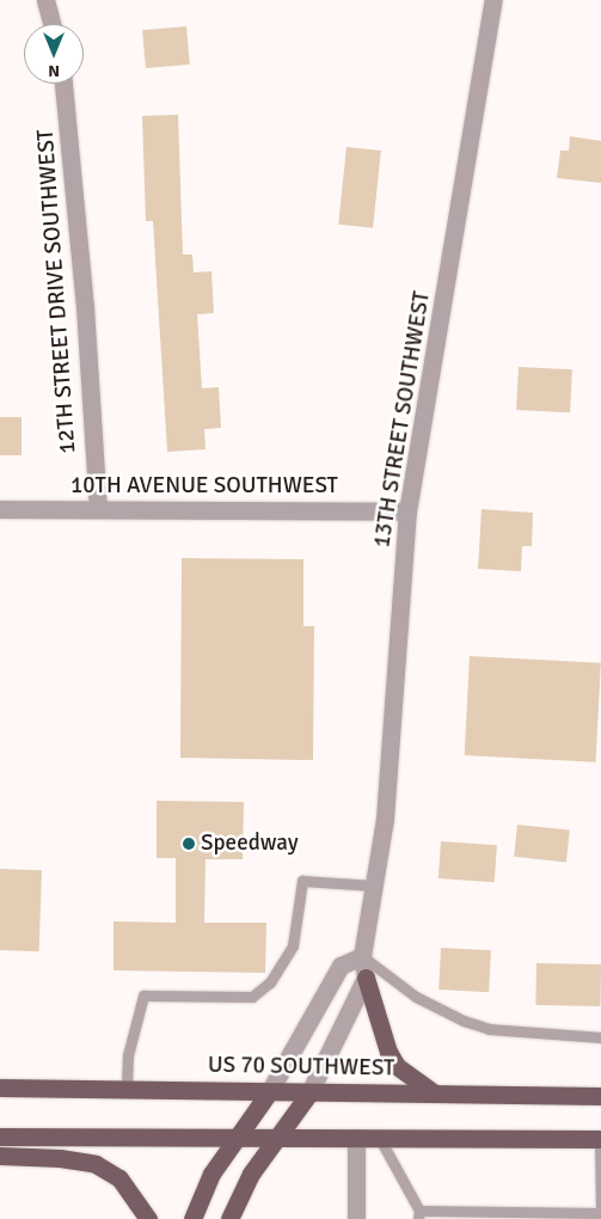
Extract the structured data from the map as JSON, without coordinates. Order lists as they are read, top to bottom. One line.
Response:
{"streets":{"main road":["US 70 SOUTHWEST"],"street":["12TH STREET DRIVE SOUTHWEST","13TH STREET SOUTHWEST","10TH AVENUE SOUTHWEST"]},"crossings":[["12TH STREET DRIVE SOUTHWEST","10TH AVENUE SOUTHWEST"],["13TH STREET SOUTHWEST","10TH AVENUE SOUTHWEST"]],"places":["Speedway"],"north":"bottom"}
